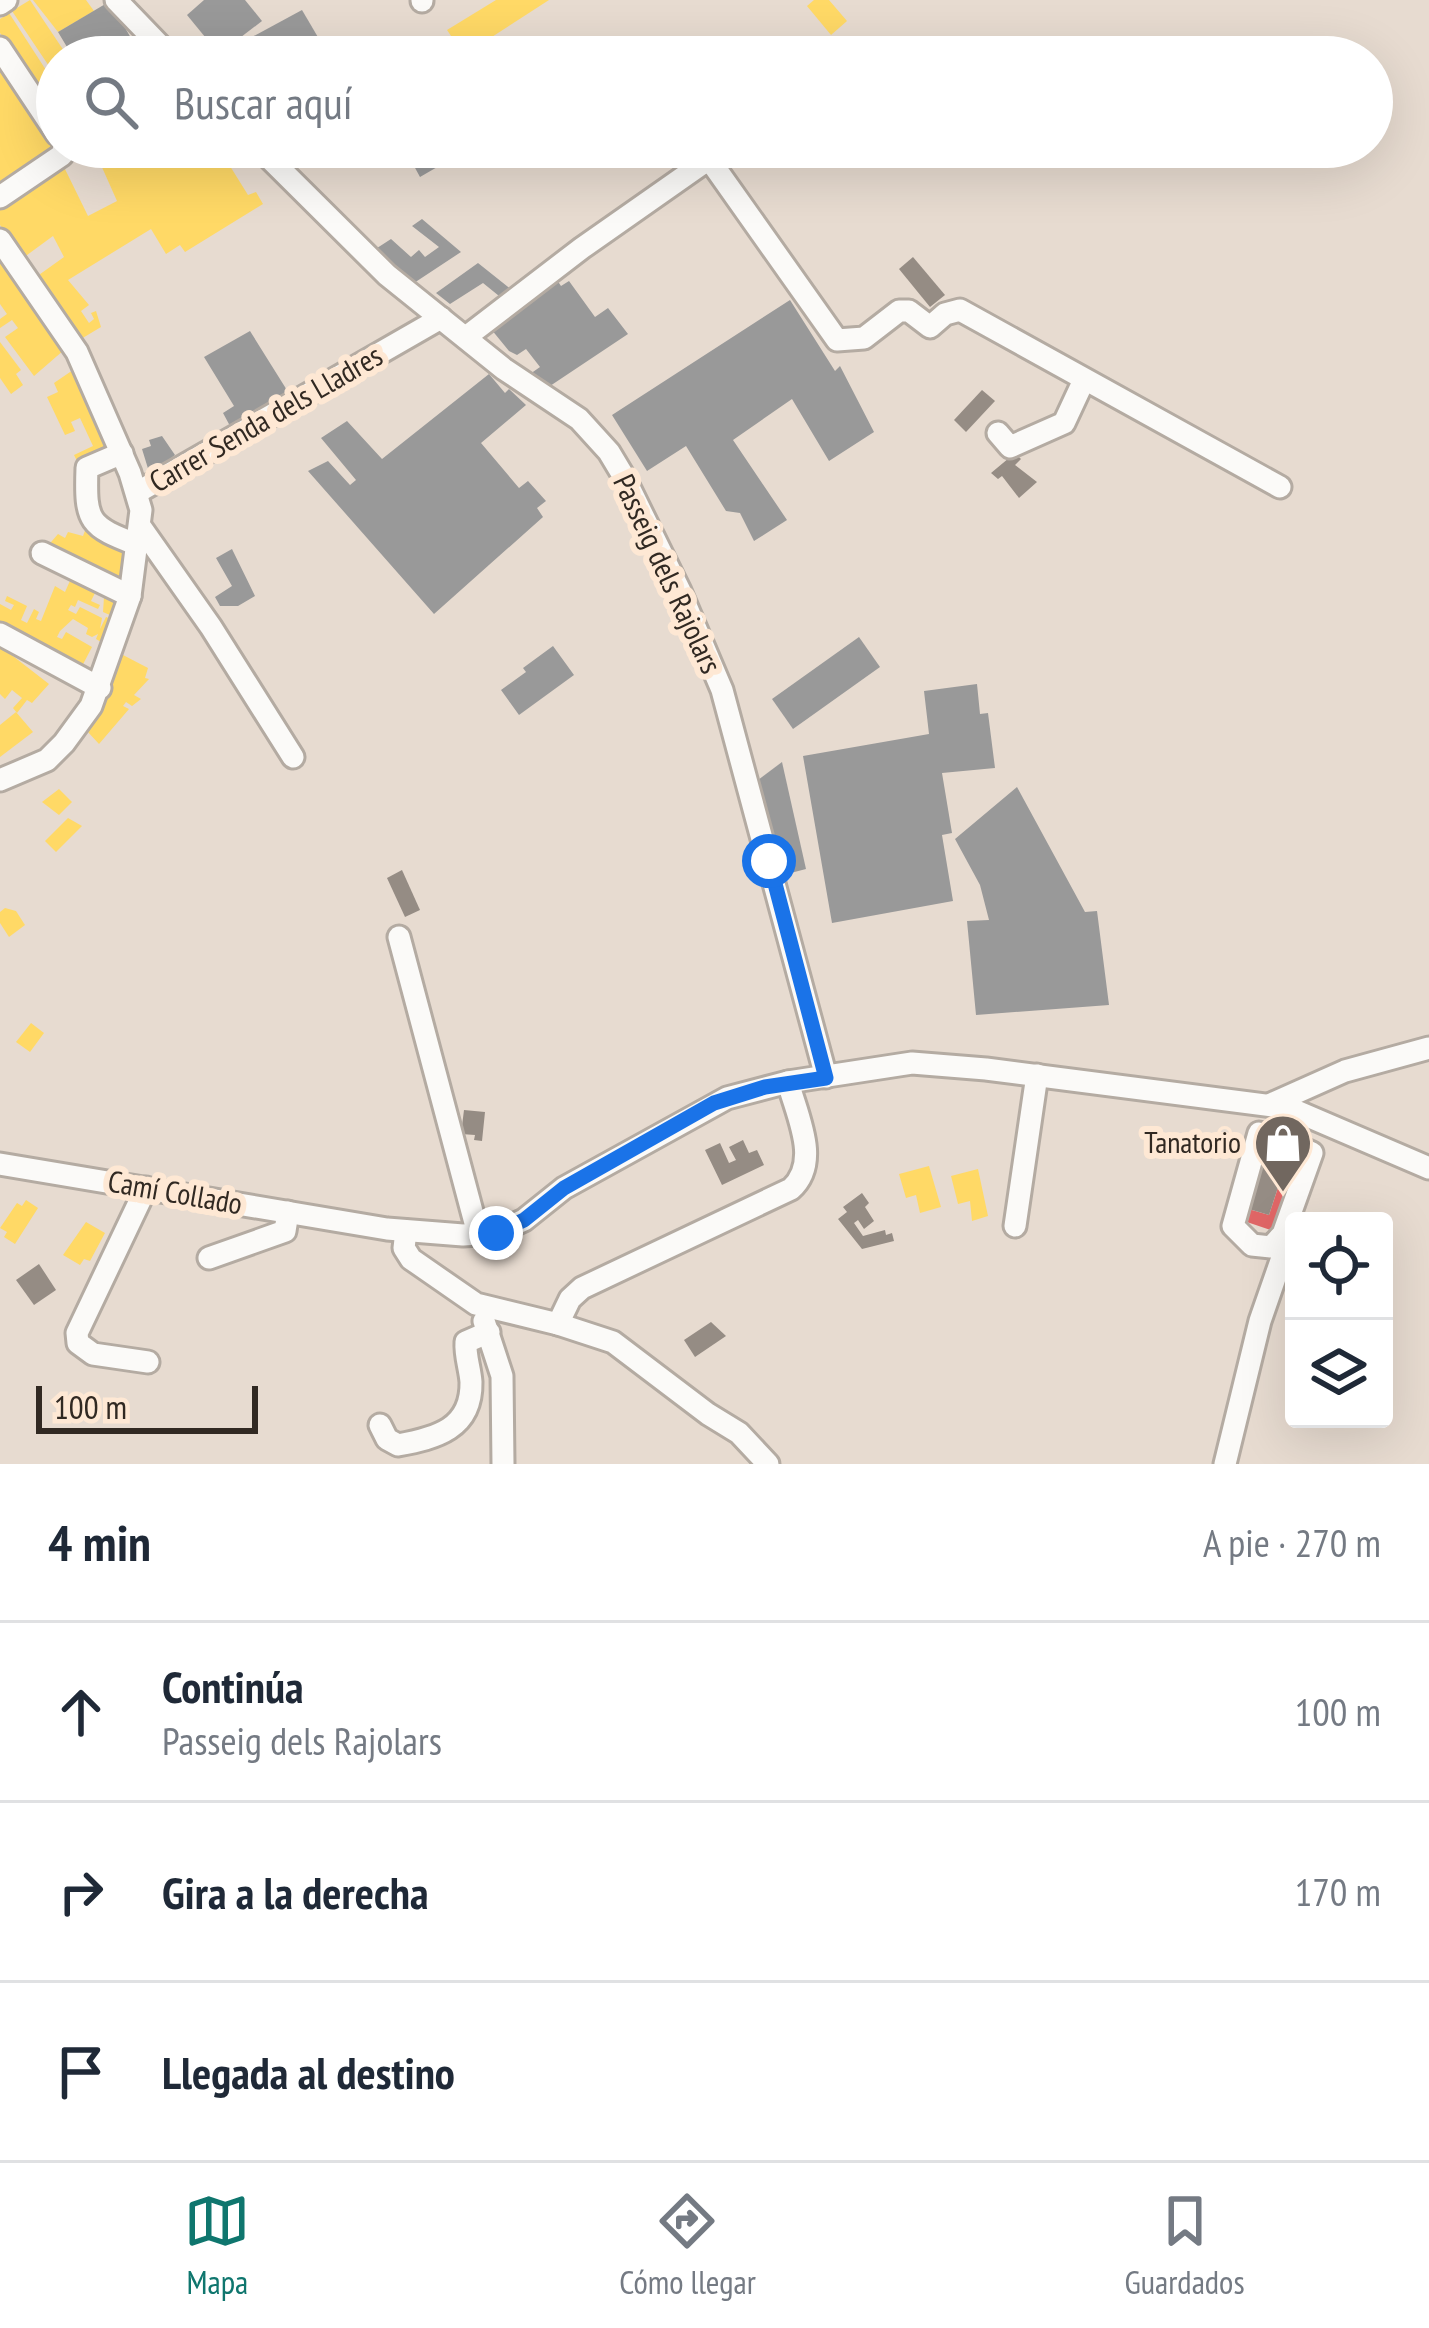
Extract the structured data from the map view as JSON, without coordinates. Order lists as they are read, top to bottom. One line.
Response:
{"streets":{"street":["Carrer Senda dels Lladres","Passeig dels Rajolars","Camí Collado"]},"crossings":[["Carrer Senda dels Lladres","Passeig dels Rajolars"]],"places":{"shop":["Tanatorio"]},"scale_bar":"100 m","page":{"search":"Buscar aquí","scale":"100 m","heading":["4 min","A pie · 270 m"],"list":[["Continúa","Passeig dels Rajolars","100 m"],["Gira a la derecha","170 m"],"Llegada al destino"],"nav":["Mapa","Cómo llegar","Guardados"]}}
